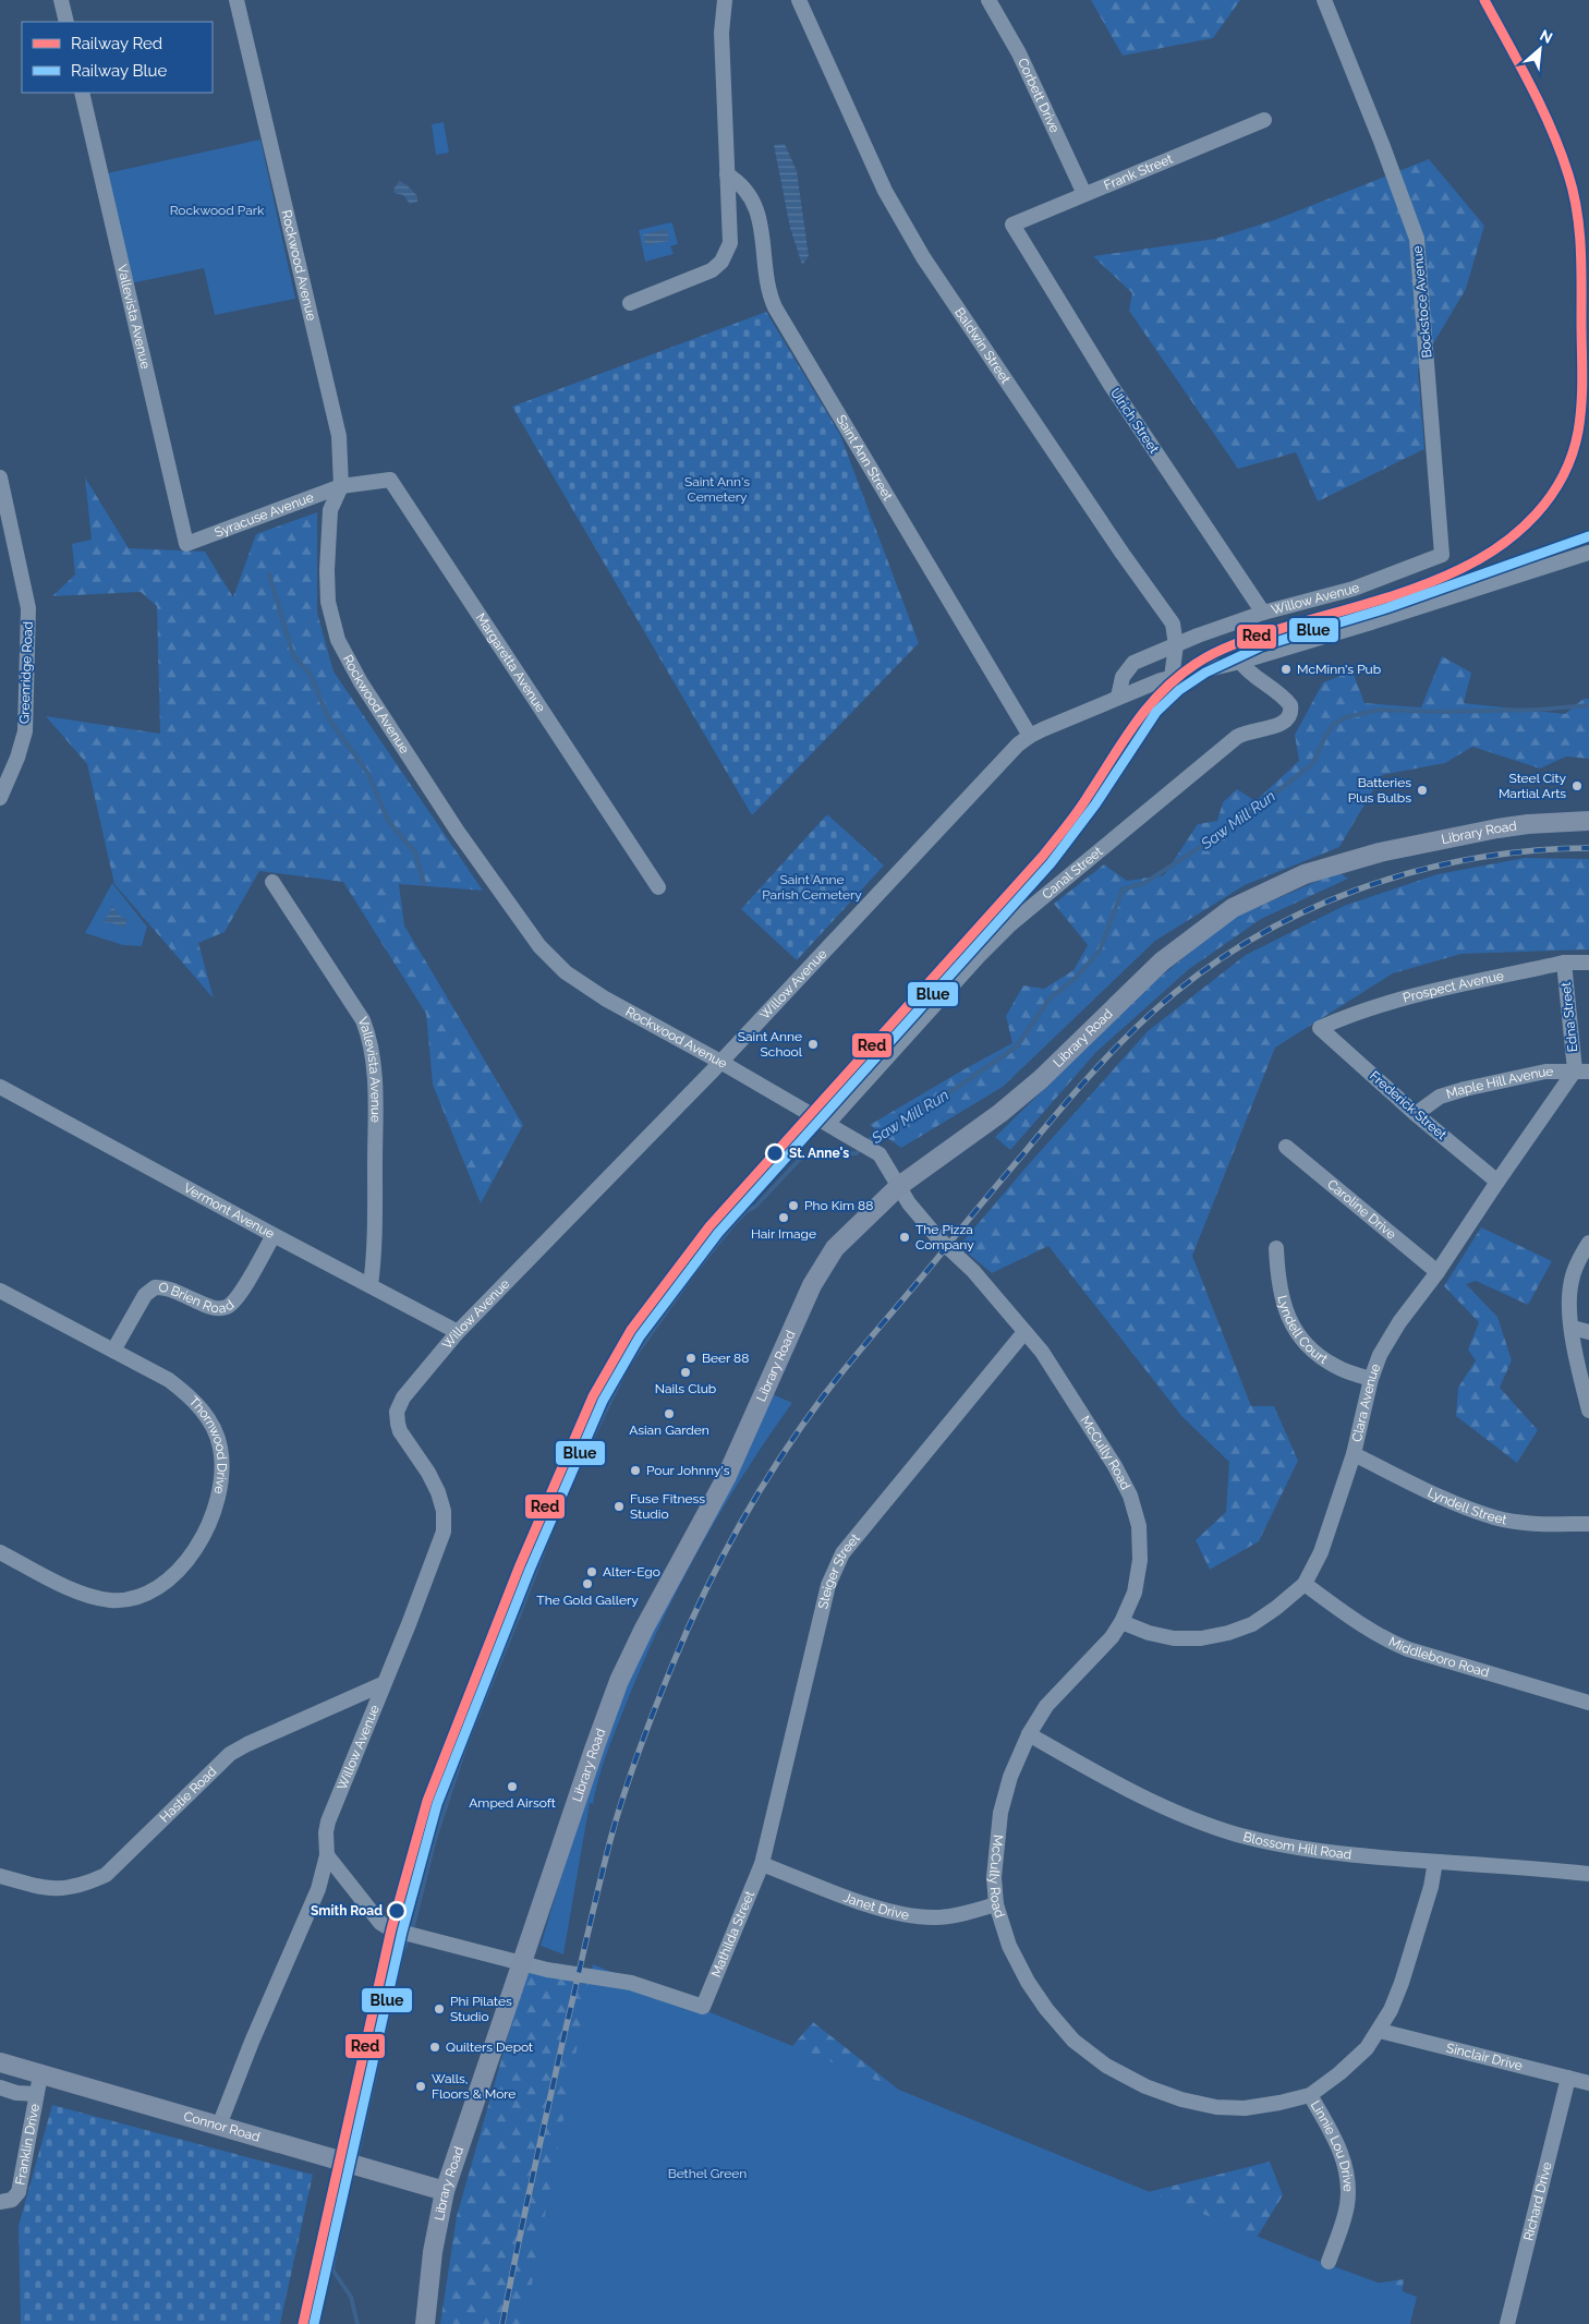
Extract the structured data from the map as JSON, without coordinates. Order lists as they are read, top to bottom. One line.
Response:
{"streets":{"main road":["Library Road","Connor Road"],"street":["Corbett Drive","Frank Street","Rockwood Avenue","Bockstoce Avenue","Vallevista Avenue","Baldwin Street","Ulrich Street","Saint Ann Street","Syracuse Avenue","Willow Avenue","Margaretta Avenue","Greenridge Road","Canal Street","Prospect Avenue","Edna Street","Maple Hill Avenue","Frederick Street","Caroline Drive","Vermont Avenue","O Brien Road","Lyndell Court","Clara Avenue","Thornwood Drive","McCully Road","Lyndell Street","Steiger Street","Middleboro Road","Hastie Road","Blossom Hill Road","Janet Drive","Mathilda Street","Sinclair Drive","Franklin Drive","Linnie Lou Drive","Richard Drive"]},"crossings":[["Corbett Drive","Frank Street"],["Frank Street","Ulrich Street"],["Rockwood Avenue","Syracuse Avenue"],["Rockwood Avenue","Willow Avenue"],["Rockwood Avenue","Margaretta Avenue"],["Rockwood Avenue","Library Road"],["Rockwood Avenue","Canal Street"],["Rockwood Avenue","McCully Road"],["Bockstoce Avenue","Willow Avenue"],["Vallevista Avenue","Syracuse Avenue"],["Vallevista Avenue","Vermont Avenue"],["Baldwin Street","Willow Avenue"],["Ulrich Street","Willow Avenue"],["Saint Ann Street","Willow Avenue"],["Syracuse Avenue","Margaretta Avenue"],["Willow Avenue","Canal Street"],["Willow Avenue","Vermont Avenue"],["Willow Avenue","Hastie Road"],["Willow Avenue","Connor Road"],["Library Road","McCully Road"],["Library Road","Mathilda Street"],["Library Road","Connor Road"],["Prospect Avenue","Edna Street"],["Prospect Avenue","Frederick Street"],["Edna Street","Maple Hill Avenue"],["Edna Street","Clara Avenue"],["Maple Hill Avenue","Frederick Street"],["Maple Hill Avenue","Clara Avenue"],["Frederick Street","Clara Avenue"],["Caroline Drive","Clara Avenue"],["Vermont Avenue","O Brien Road"],["O Brien Road","Thornwood Drive"],["Lyndell Court","Clara Avenue"],["Clara Avenue","McCully Road"],["Clara Avenue","Lyndell Street"],["Clara Avenue","Middleboro Road"],["McCully Road","Steiger Street"],["McCully Road","Blossom Hill Road"],["McCully Road","Janet Drive"],["McCully Road","Sinclair Drive"],["McCully Road","Linnie Lou Drive"],["Steiger Street","Janet Drive"],["Steiger Street","Mathilda Street"],["Janet Drive","Mathilda Street"],["Sinclair Drive","Richard Drive"],["Connor Road","Franklin Drive"]],"water":["Saw Mill Run"],"parks":["Rockwood Park","Saint Ann's Cemetery","Saint Anne Parish Cemetery","Bethel Green"],"places":["McMinn's Pub","Steel City Martial Arts","Batteries Plus Bulbs","Saint Anne School","St. Anne's","Pho Kim 88","Hair Image","The Pizza Company","Beer 88","Nails Club","Asian Garden","Pour Johnny's","Fuse Fitness Studio","Alter-Ego","The Gold Gallery","Amped Airsoft","Smith Road","Phi Pilates Studio","Quilters Depot","Walls, Floors & More"],"lines":["rail line Red","rail line Blue"],"legend":["Railway Red","Railway Blue"],"north":"top right"}
